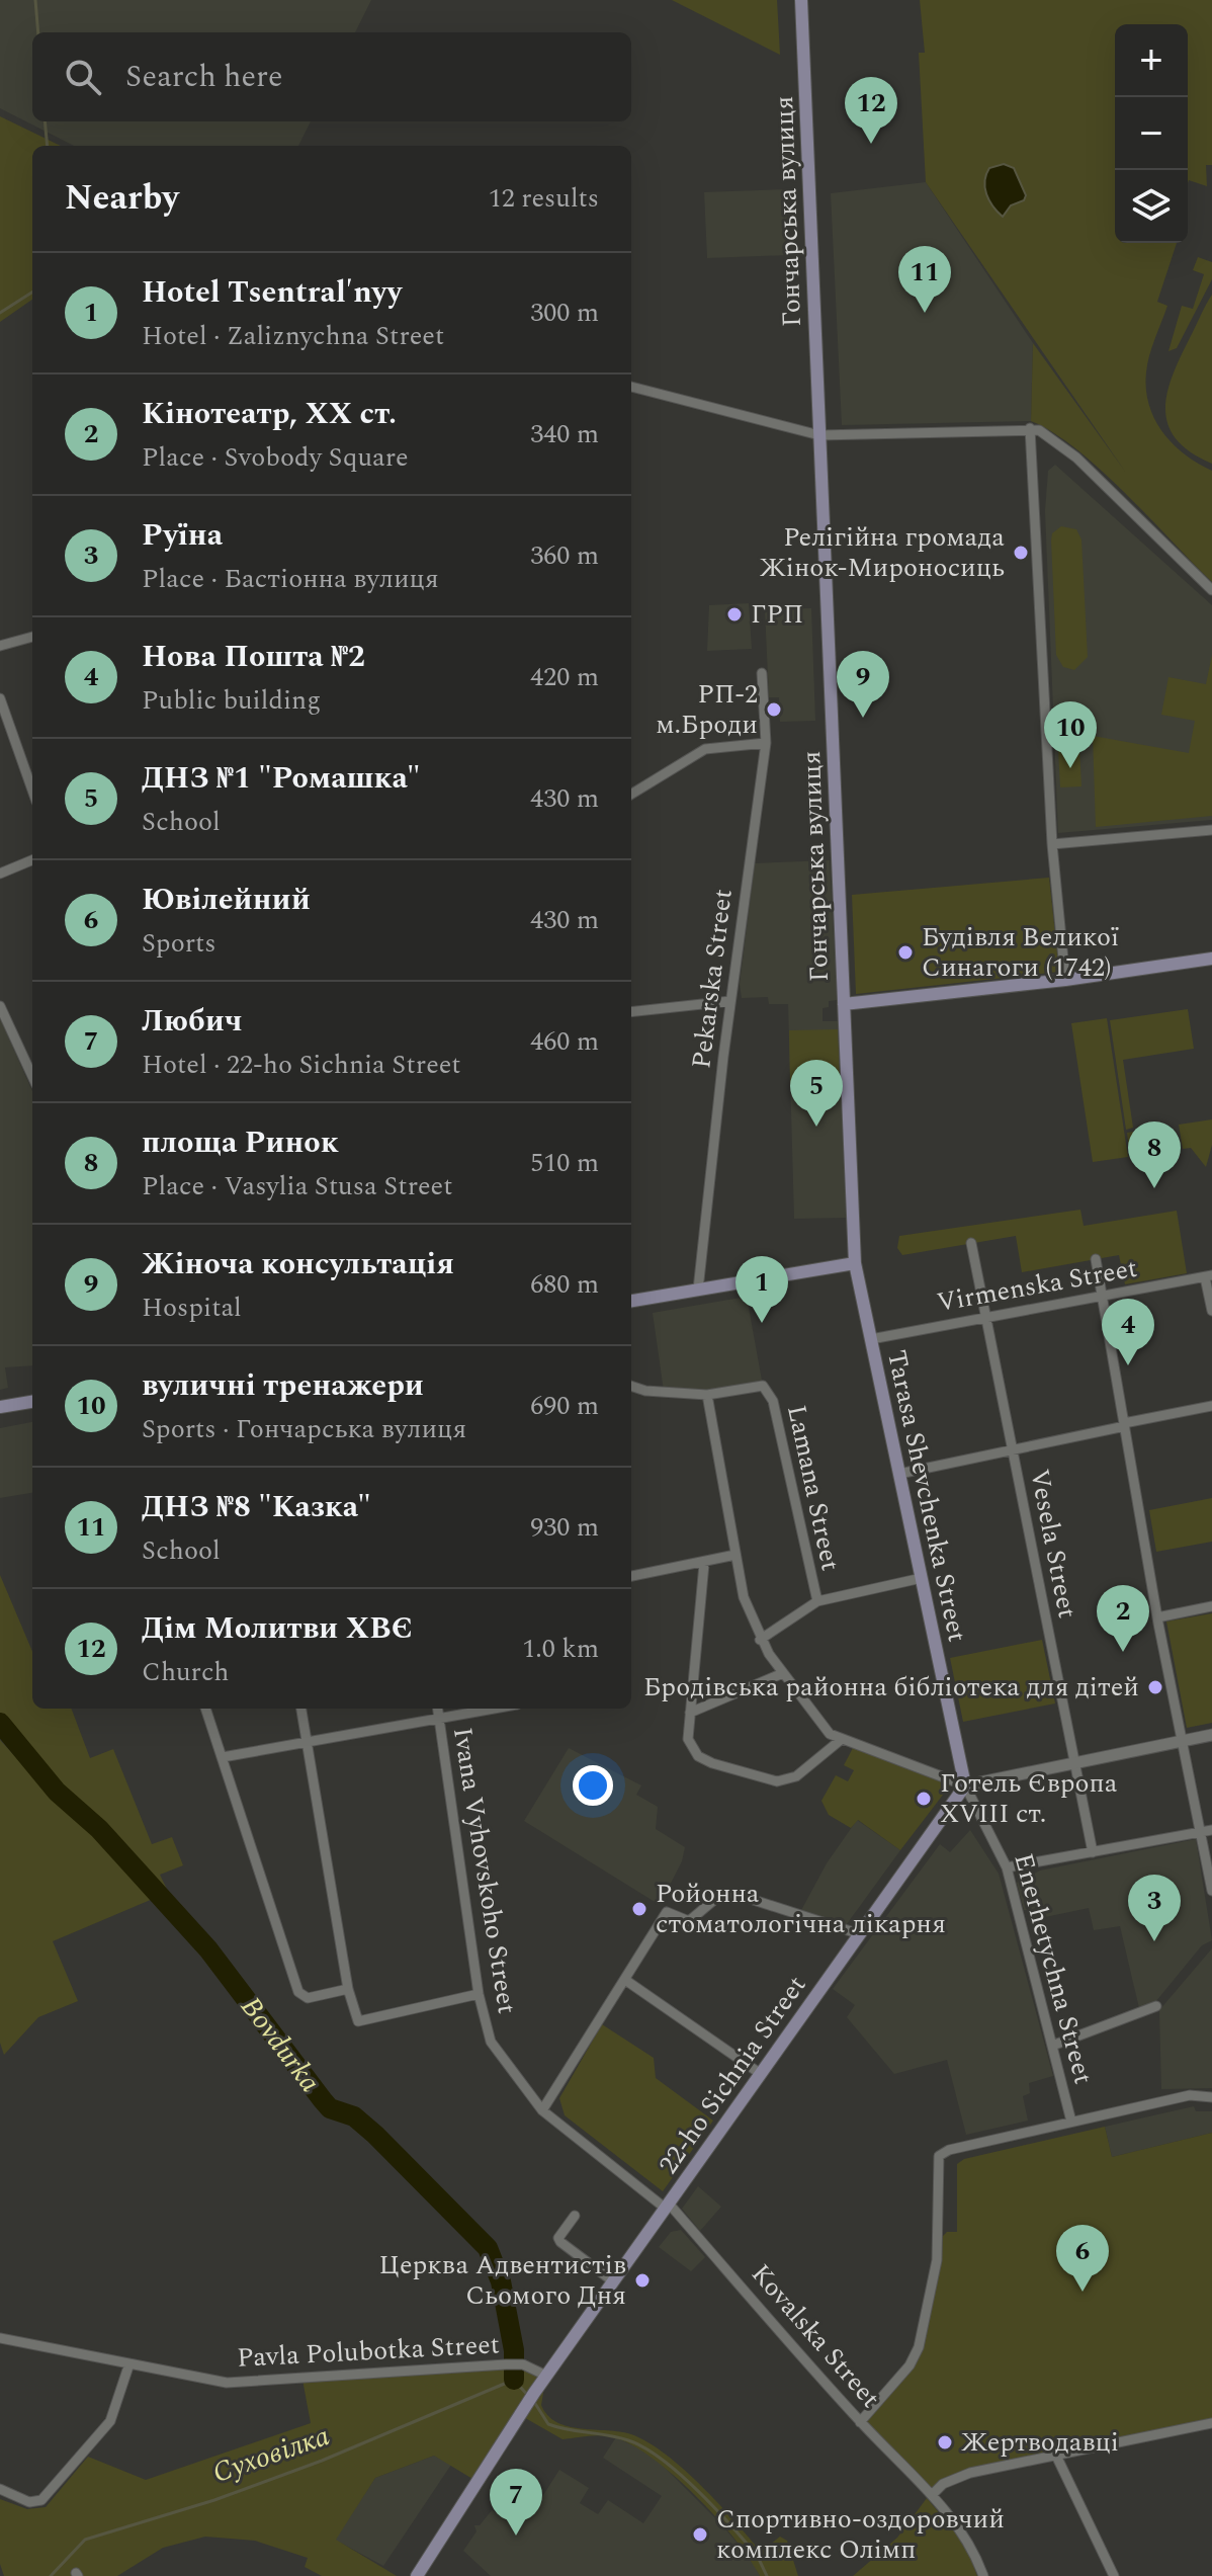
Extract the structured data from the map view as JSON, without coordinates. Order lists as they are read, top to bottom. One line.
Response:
{"streets":{"main road":["Гончарська вулиця","Tarasa Shevchenka Street","22-ho Sichnia Street"],"street":["Pekarska Street","Virmenska Street","Lamana Street","Vesela Street","Ivana Vyhovskoho Street","Enerhetychna Street","Kovalska Street","Pavla Polubotka Street"]},"crossings":[["Гончарська вулиця","Tarasa Shevchenka Street"],["Virmenska Street","Tarasa Shevchenka Street"],["Virmenska Street","Vesela Street"],["Lamana Street","Tarasa Shevchenka Street"],["Tarasa Shevchenka Street","Enerhetychna Street"],["Tarasa Shevchenka Street","22-ho Sichnia Street"],["Ivana Vyhovskoho Street","22-ho Sichnia Street"],["Ivana Vyhovskoho Street","Kovalska Street"],["Enerhetychna Street","22-ho Sichnia Street"],["22-ho Sichnia Street","Kovalska Street"],["22-ho Sichnia Street","Pavla Polubotka Street"]],"water":["Bovdurka","Суховілка"],"places":["Релігійна громада Жінок-Мироносиць","ГРП","РП-2 м.Броди","Будівля Великої Синагоги (1742)","Бродівська районна бібліотека для дітей","Готель Європа XVIII ст.","Ройонна стоматологічна лікарня","Церква Адвентистів Сьомого Дня","Жертводавці","Спортивно-оздоровчий комплекс Олімп"],"page":{"map_buttons":["+","−"],"search":"Search here","pins":["12","11","9","10","5","8","1","4","2","3","6","7"],"heading":["Nearby","12 results"],"list":[{"mark":"1","name":"Hotel Tsentralʹnyy","note":"Hotel · Zaliznychna Street","value":"300 m"},{"mark":"2","name":"Кінотеатр, XX ст.","note":"Place · Svobody Square","value":"340 m"},{"mark":"3","name":"Руїна","note":"Place · Бастіонна вулиця","value":"360 m"},{"mark":"4","name":"Нова Пошта №2","note":"Public building","value":"420 m"},{"mark":"5","name":"ДНЗ №1 \"Ромашка\"","note":"School","value":"430 m"},{"mark":"6","name":"Ювілейний","note":"Sports","value":"430 m"},{"mark":"7","name":"Любич","note":"Hotel · 22-ho Sichnia Street","value":"460 m"},{"mark":"8","name":"площа Ринок","note":"Place · Vasylia Stusa Street","value":"510 m"},{"mark":"9","name":"Жіноча консультація","note":"Hospital","value":"680 m"},{"mark":"10","name":"вуличні тренажери","note":"Sports · Гончарська вулиця","value":"690 m"},{"mark":"11","name":"ДНЗ №8 \"Казка\"","note":"School","value":"930 m"},{"mark":"12","name":"Дім Молитви ХВЄ","note":"Church","value":"1.0 km"}]}}
